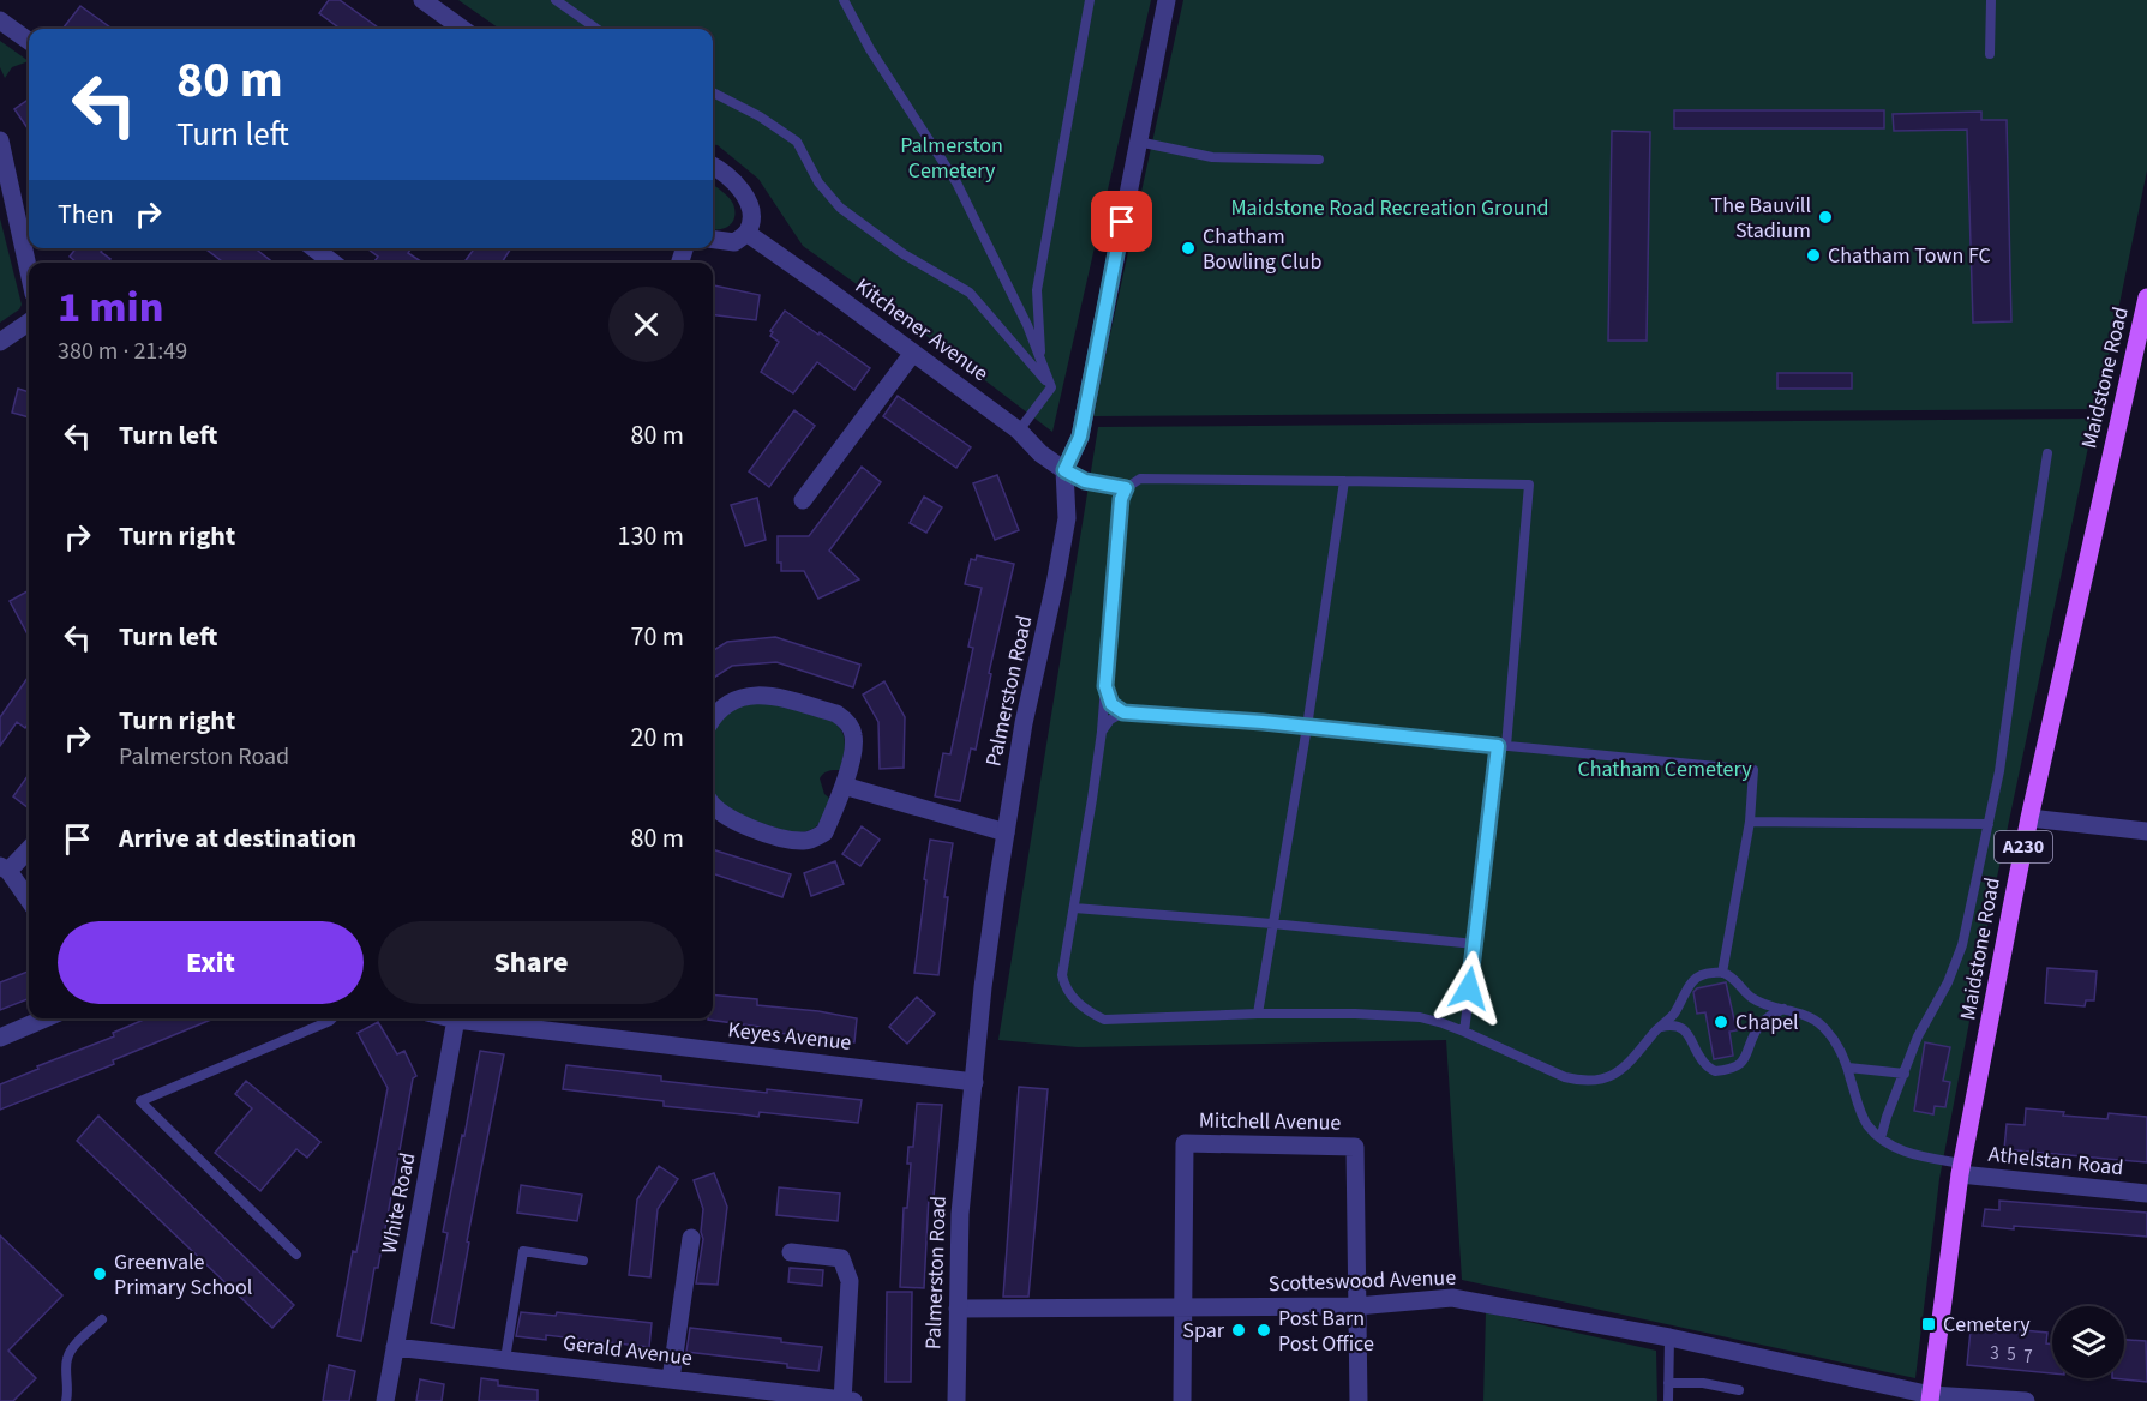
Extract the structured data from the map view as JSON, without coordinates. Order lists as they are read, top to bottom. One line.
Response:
{"streets":{"main road":["Maidstone Road","A230"],"street":["Kitchener Avenue","Palmerston Road","Keyes Avenue","Mitchell Avenue","Athelstan Road","White Road","Scotteswood Avenue","Gerald Avenue"]},"crossings":[["Kitchener Avenue","Palmerston Road"],["Maidstone Road","Athelstan Road"],["Maidstone Road","Scotteswood Avenue"],["Palmerston Road","Keyes Avenue"],["Palmerston Road","Scotteswood Avenue"],["Mitchell Avenue","Scotteswood Avenue"],["White Road","Gerald Avenue"]],"parks":["Palmerston Cemetery","Maidstone Road Recreation Ground","Chatham Cemetery"],"places":{"other":["The Bauvill Stadium","Chatham Bowling Club","Chatham Town FC","Chapel","Greenvale Primary School","Spar","Post Barn Post Office"],"transit":["Cemetery"]},"house_numbers":["3","5","7"],"page":{"turn":["80 m","Turn left"],"then":"Then","heading":["1 min","380 m · 21:49"],"list":[{"name":"Turn left","value":"80 m"},{"name":"Turn right","value":"130 m"},{"name":"Turn left","value":"70 m"},{"name":"Turn right","note":"Palmerston Road","value":"20 m"},{"name":"Arrive at destination","value":"80 m"}],"buttons":["Exit","Share"]}}
